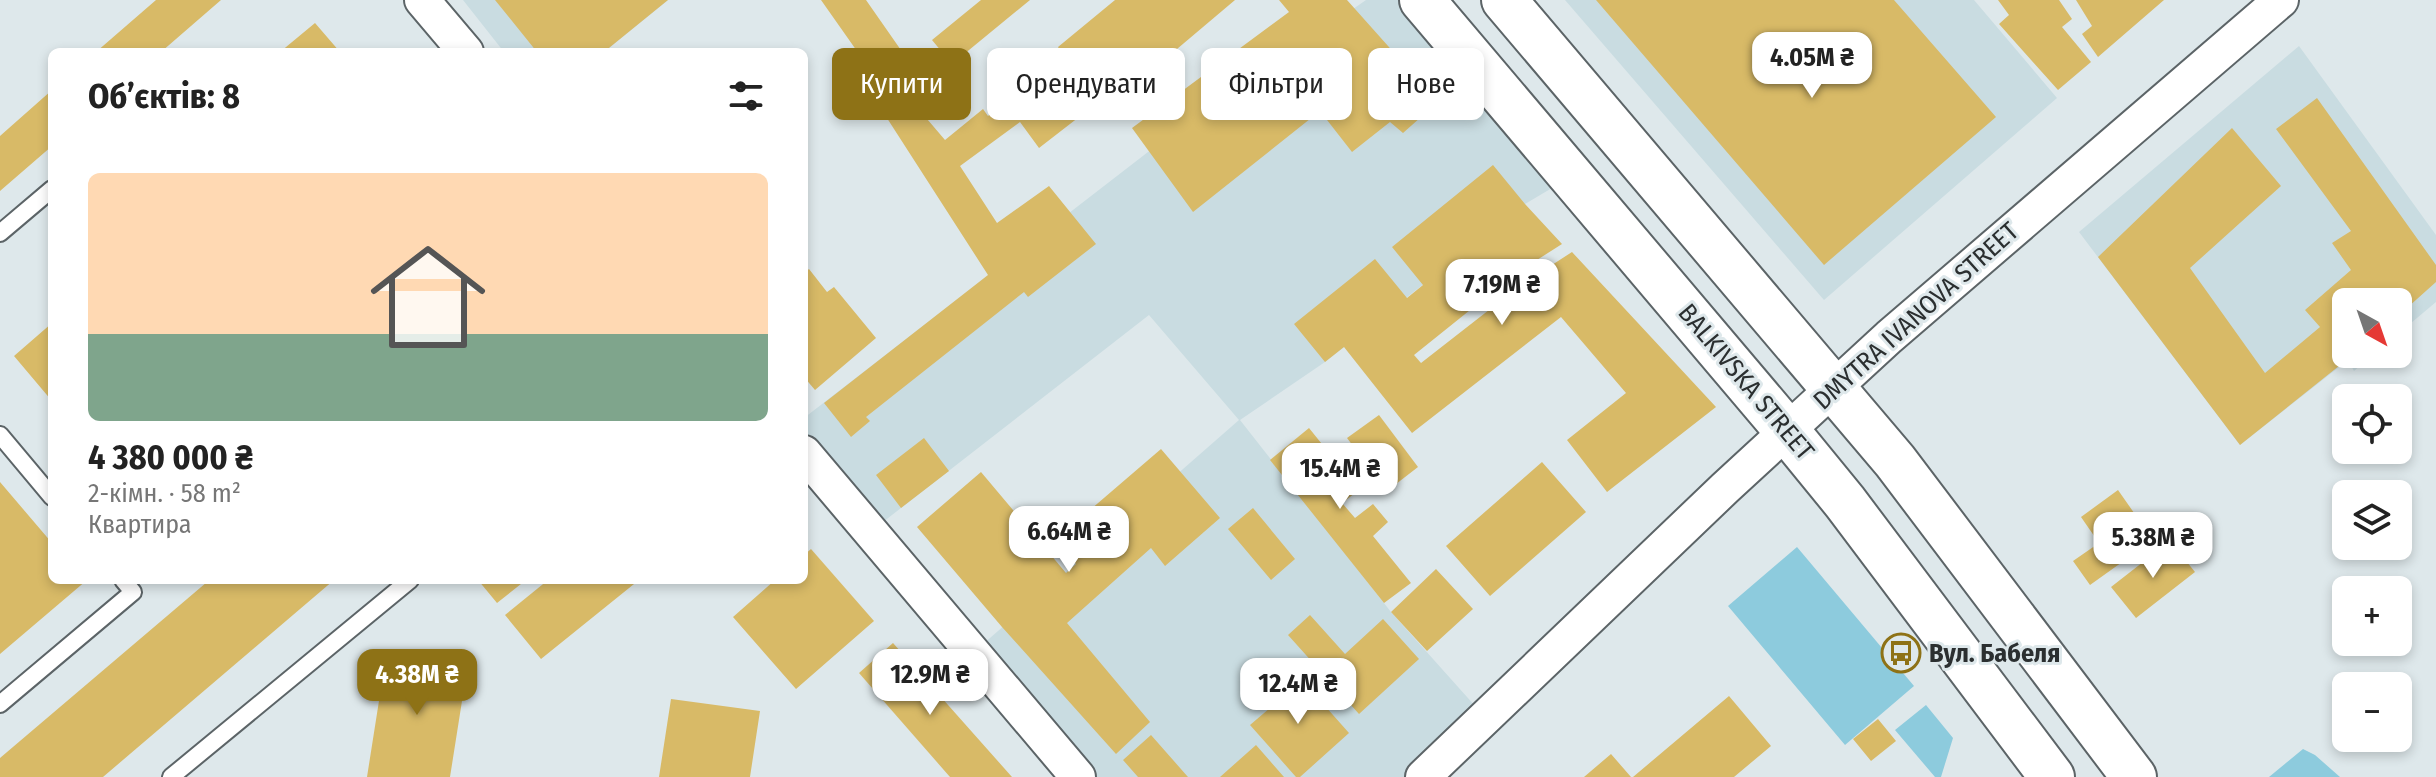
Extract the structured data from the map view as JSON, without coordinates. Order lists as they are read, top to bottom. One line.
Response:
{"streets":{"main road":["BALKIVSKA STREET"],"street":["DMYTRA IVANOVA STREET"]},"crossings":[["DMYTRA IVANOVA STREET","BALKIVSKA STREET"]],"places":{"bus stop":["Вул. Бабеля"]},"north":"bottom right","page":{"price":["4.05M ₴","7.19M ₴","15.4M ₴","6.64M ₴","5.38M ₴","4.38M ₴","12.9M ₴","12.4M ₴"],"chip":["Купити","Орендувати","Фільтри","Нове"],"heading":"Об’єктів: 8","list":[{"name":"4 380 000 ₴","note":"2-кімн. · 58 m² · Квартира"}],"map_buttons":["+","−"]}}
